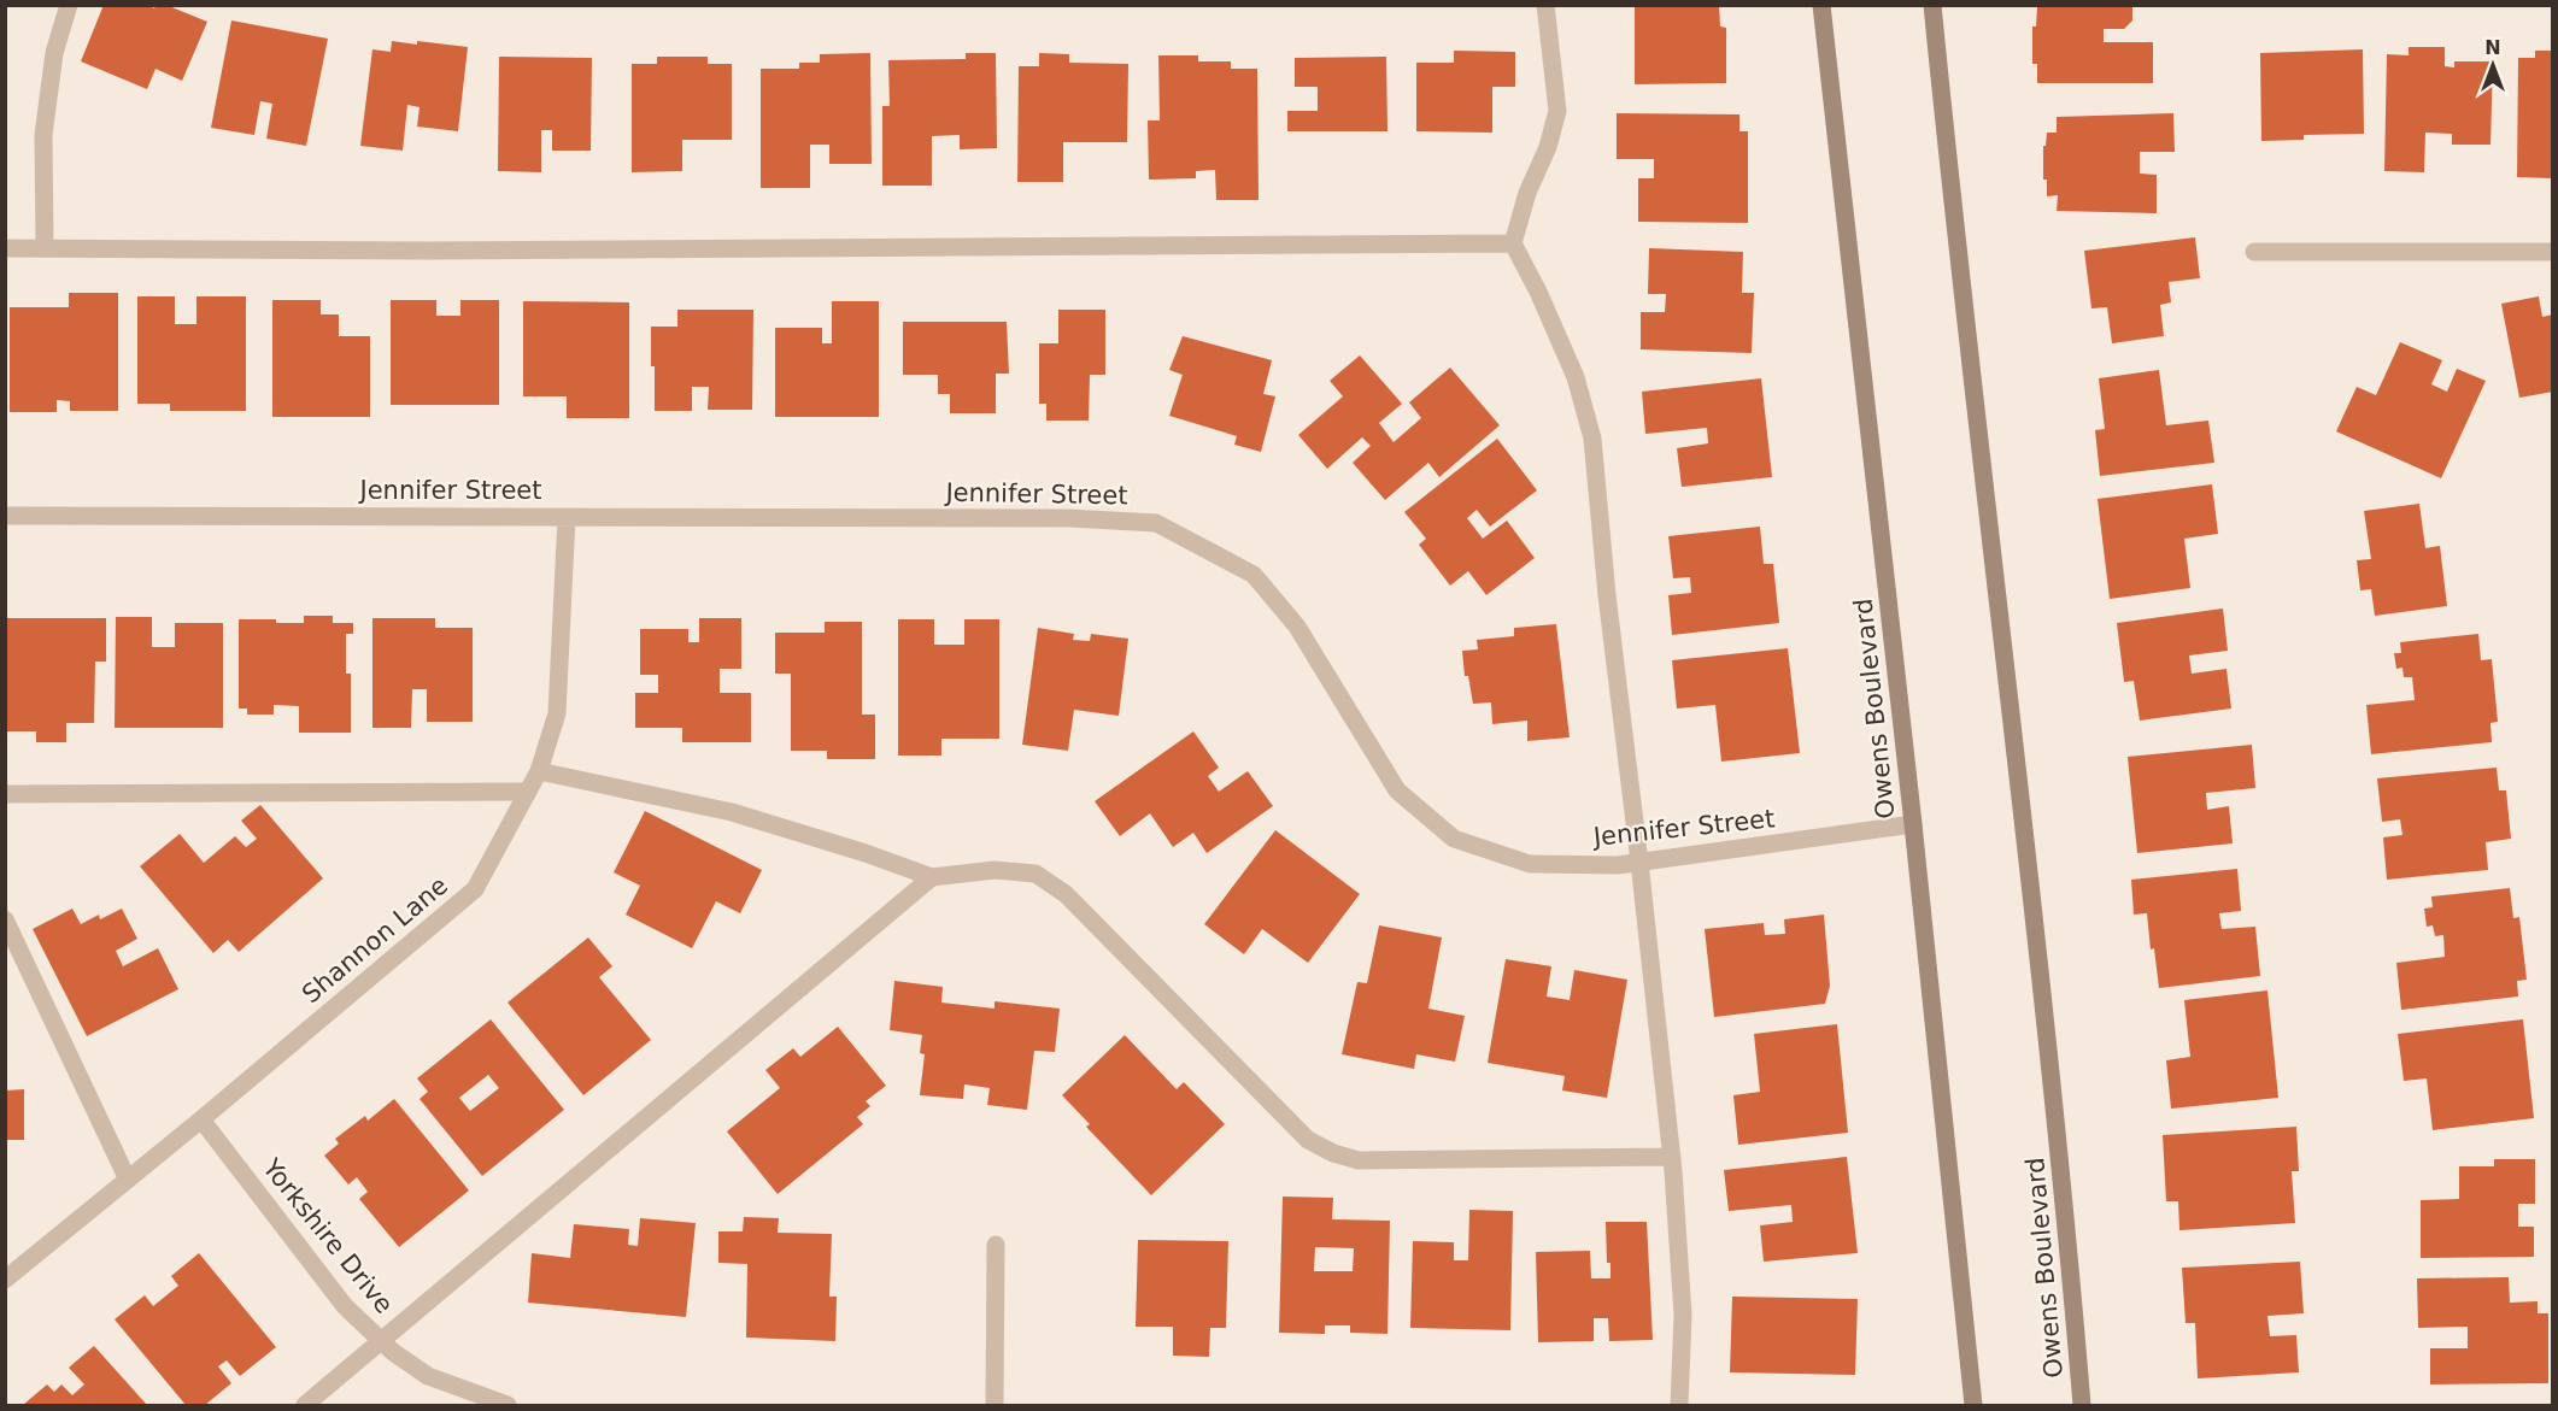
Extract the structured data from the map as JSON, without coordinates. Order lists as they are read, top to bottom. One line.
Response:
{"streets":{"street":["Jennifer Street","Owens Boulevard","Shannon Lane","Yorkshire Drive"]},"crossings":[["Jennifer Street","Owens Boulevard"],["Jennifer Street","Shannon Lane"],["Shannon Lane","Yorkshire Drive"]],"north":"top"}
